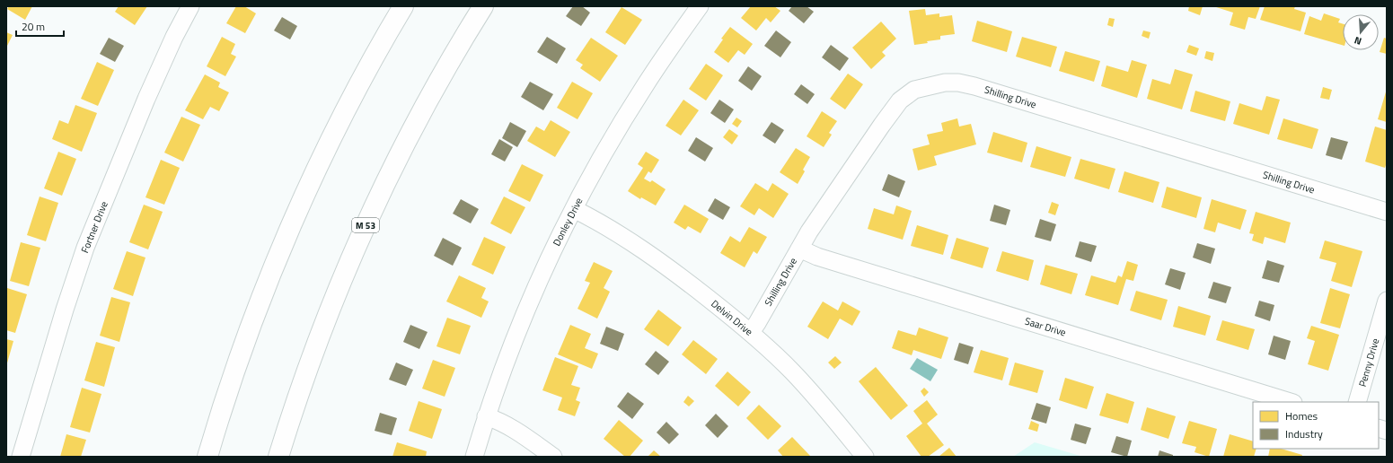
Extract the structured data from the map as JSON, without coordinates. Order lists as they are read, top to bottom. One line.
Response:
{"streets":{"highway":["M 53"],"street":["Shilling Drive","Donley Drive","Fortner Drive","Delvin Drive","Saar Drive","Penny Drive"]},"crossings":[["Shilling Drive","Delvin Drive"],["Shilling Drive","Saar Drive"],["Donley Drive","Delvin Drive"]],"legend":["Homes","Industry"],"scale_bar":"20 m","north":"bottom"}
